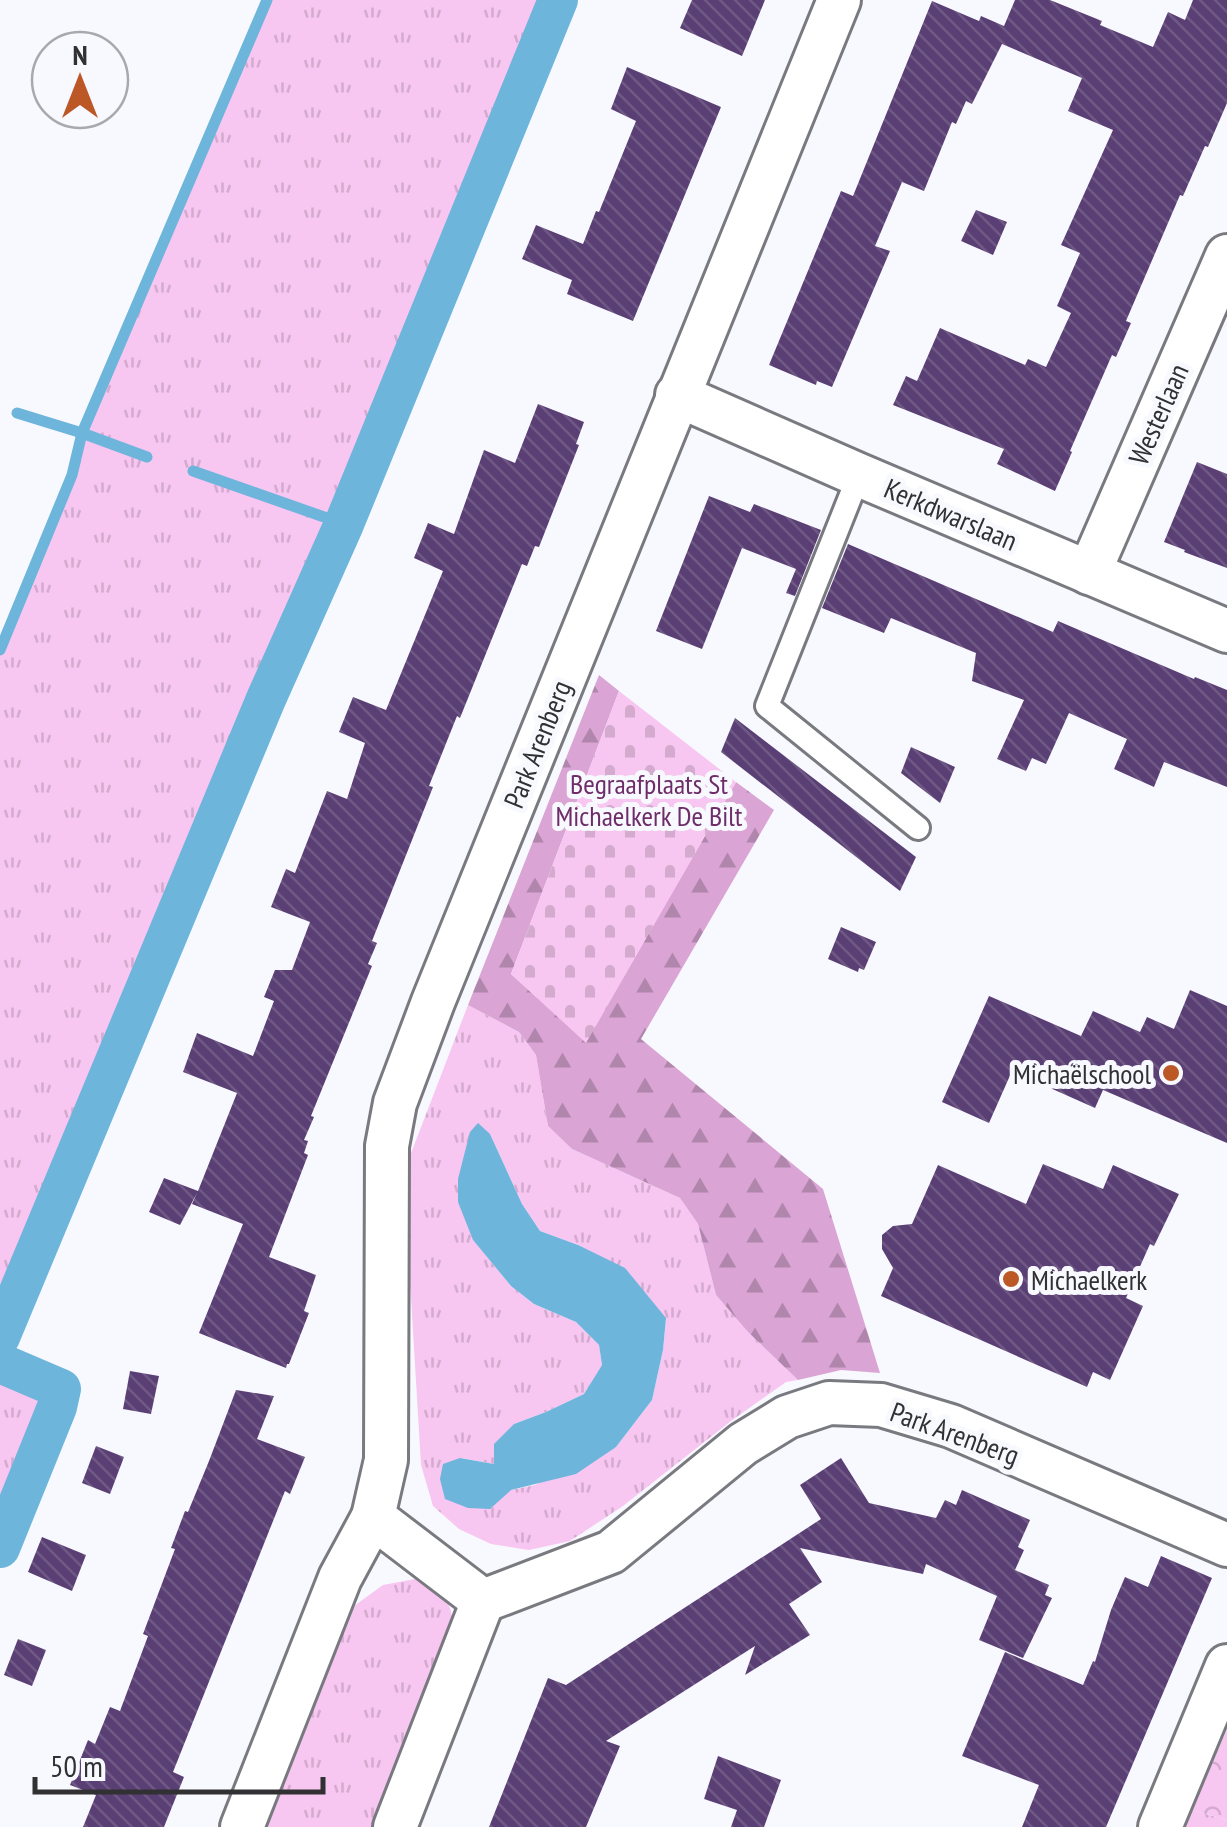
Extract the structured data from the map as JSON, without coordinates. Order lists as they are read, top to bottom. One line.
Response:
{"streets":{"street":["Westerlaan","Kerkdwarslaan","Park Arenberg"]},"crossings":[["Westerlaan","Kerkdwarslaan"],["Kerkdwarslaan","Park Arenberg"]],"parks":["Begraafplaats St Michaelkerk De Bilt"],"places":["Michaëlschool","Michaelkerk"],"scale_bar":"50 m","north":"top"}
